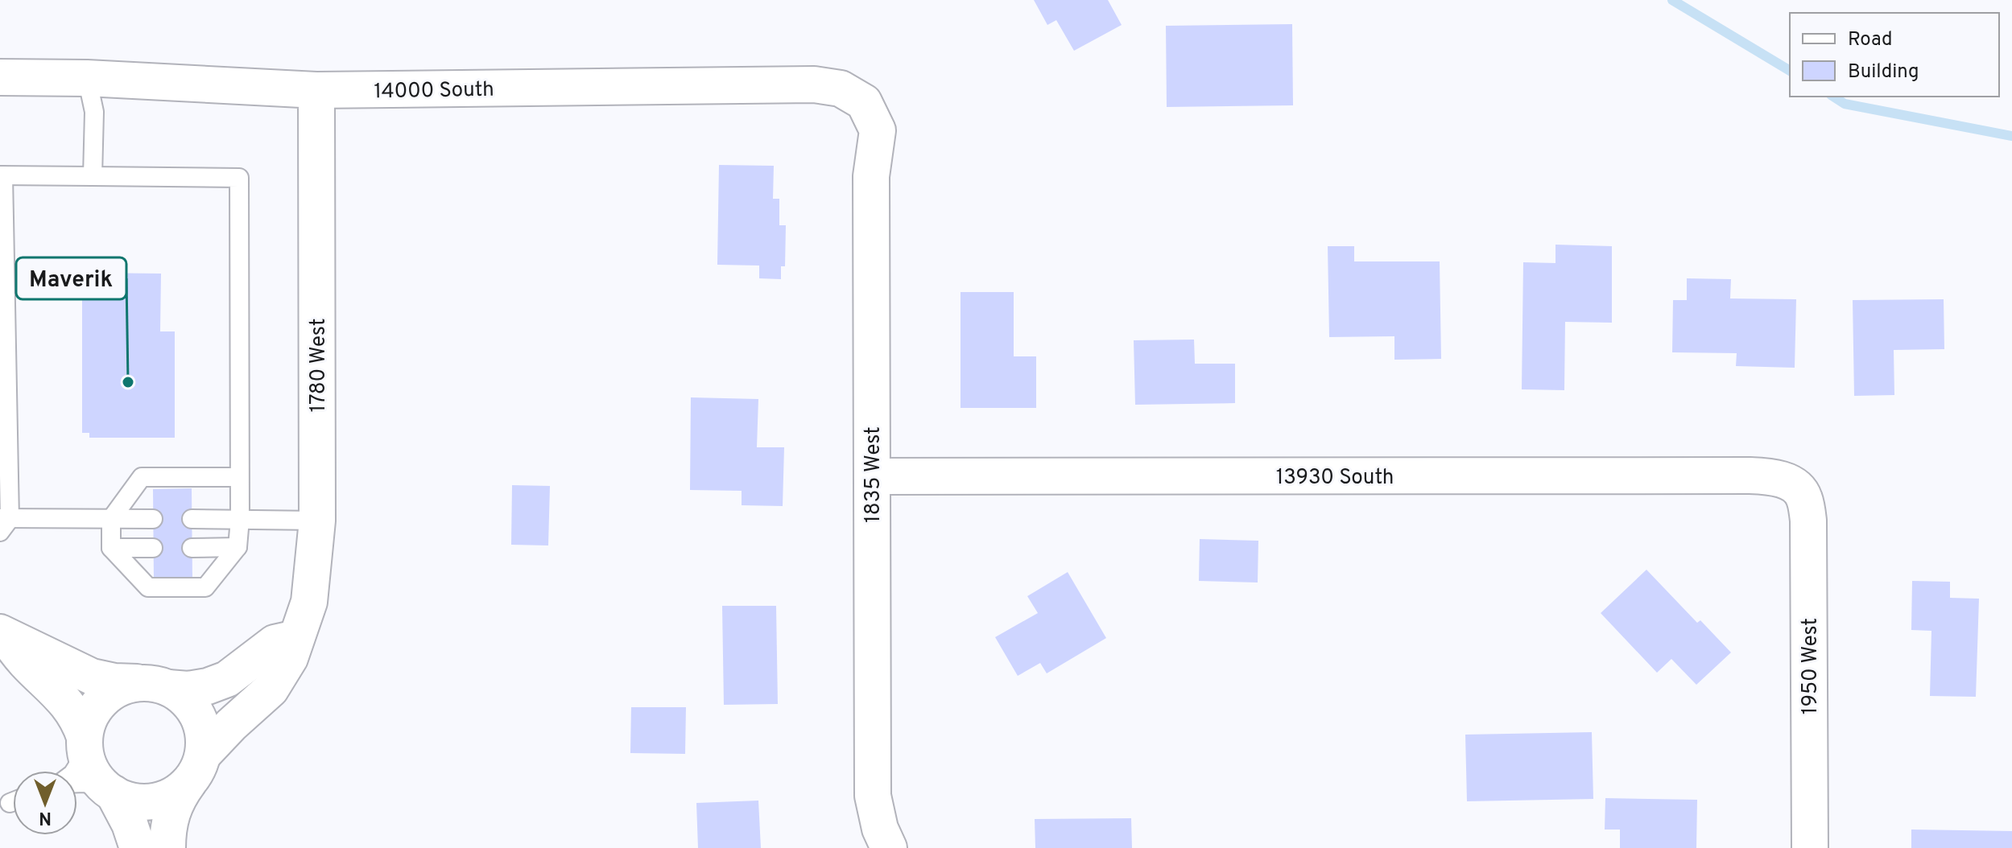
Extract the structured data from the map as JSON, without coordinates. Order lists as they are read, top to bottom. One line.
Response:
{"streets":{"street":["14000 South","1780 West","1835 West","13930 South","1950 West"]},"crossings":[["14000 South","1780 West"],["14000 South","1835 West"],["1835 West","13930 South"],["13930 South","1950 West"]],"places":["Maverik"],"legend":["Road","Building"],"north":"bottom"}
